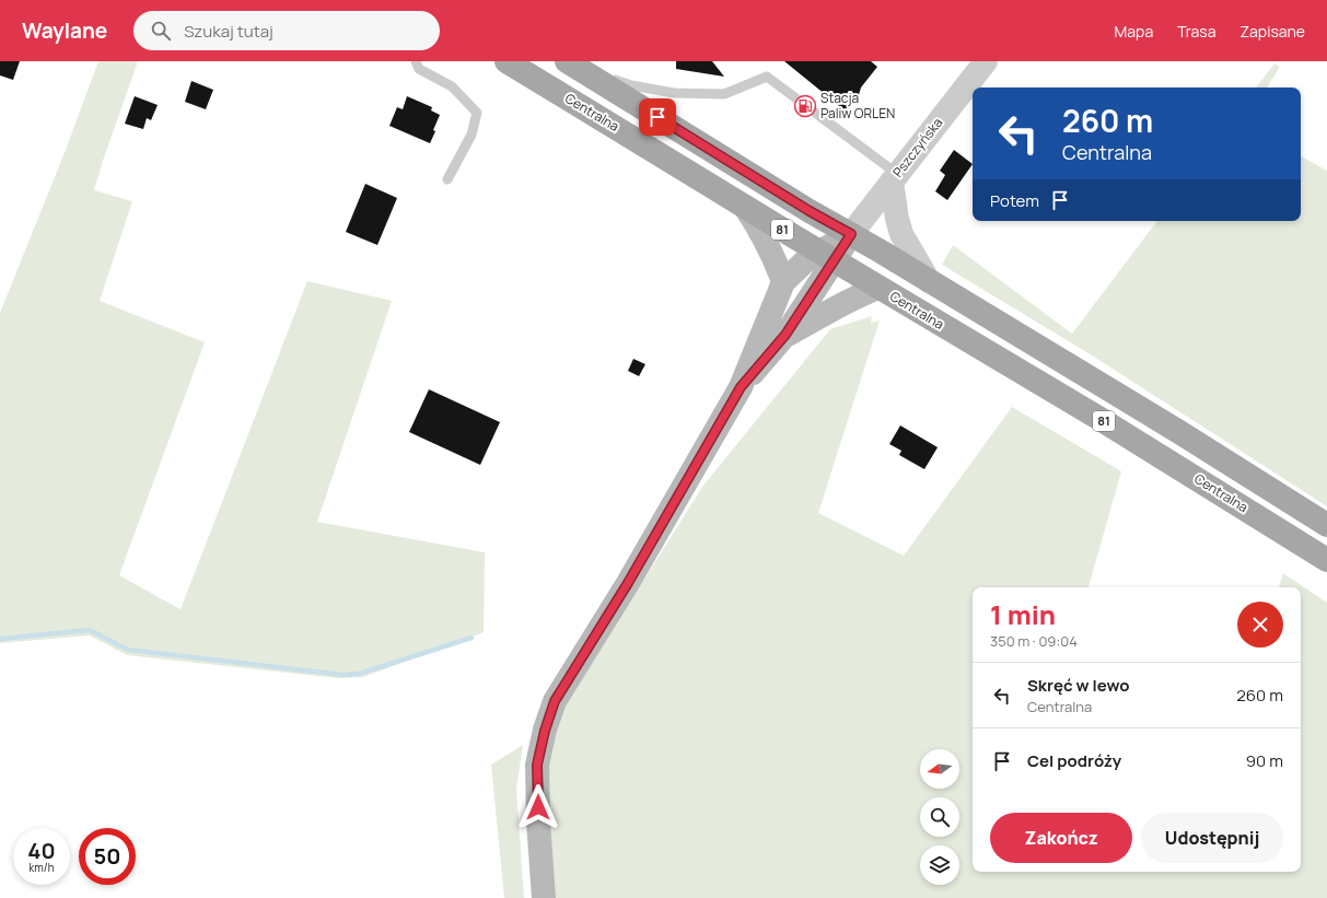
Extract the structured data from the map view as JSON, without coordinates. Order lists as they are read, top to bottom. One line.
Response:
{"streets":{"main road":["Centralna","81"],"street":["Pszczyńska"]},"crossings":[["Pszczyńska","81"]],"places":{"fuel station":["Stacja Paliw ORLEN"]},"north":"left","page":{"header":"Waylane","search":"Szukaj tutaj","nav":["Mapa","Trasa","Zapisane"],"turn":["260 m","Centralna"],"then":"Potem","heading":["1 min","350 m · 09:04"],"list":[{"name":"Skręć w lewo","note":"Centralna","value":"260 m"},{"name":"Cel podróży","value":"90 m"}],"buttons":["Zakończ","Udostępnij"],"speed":"40 km/h","limit":"50"}}
